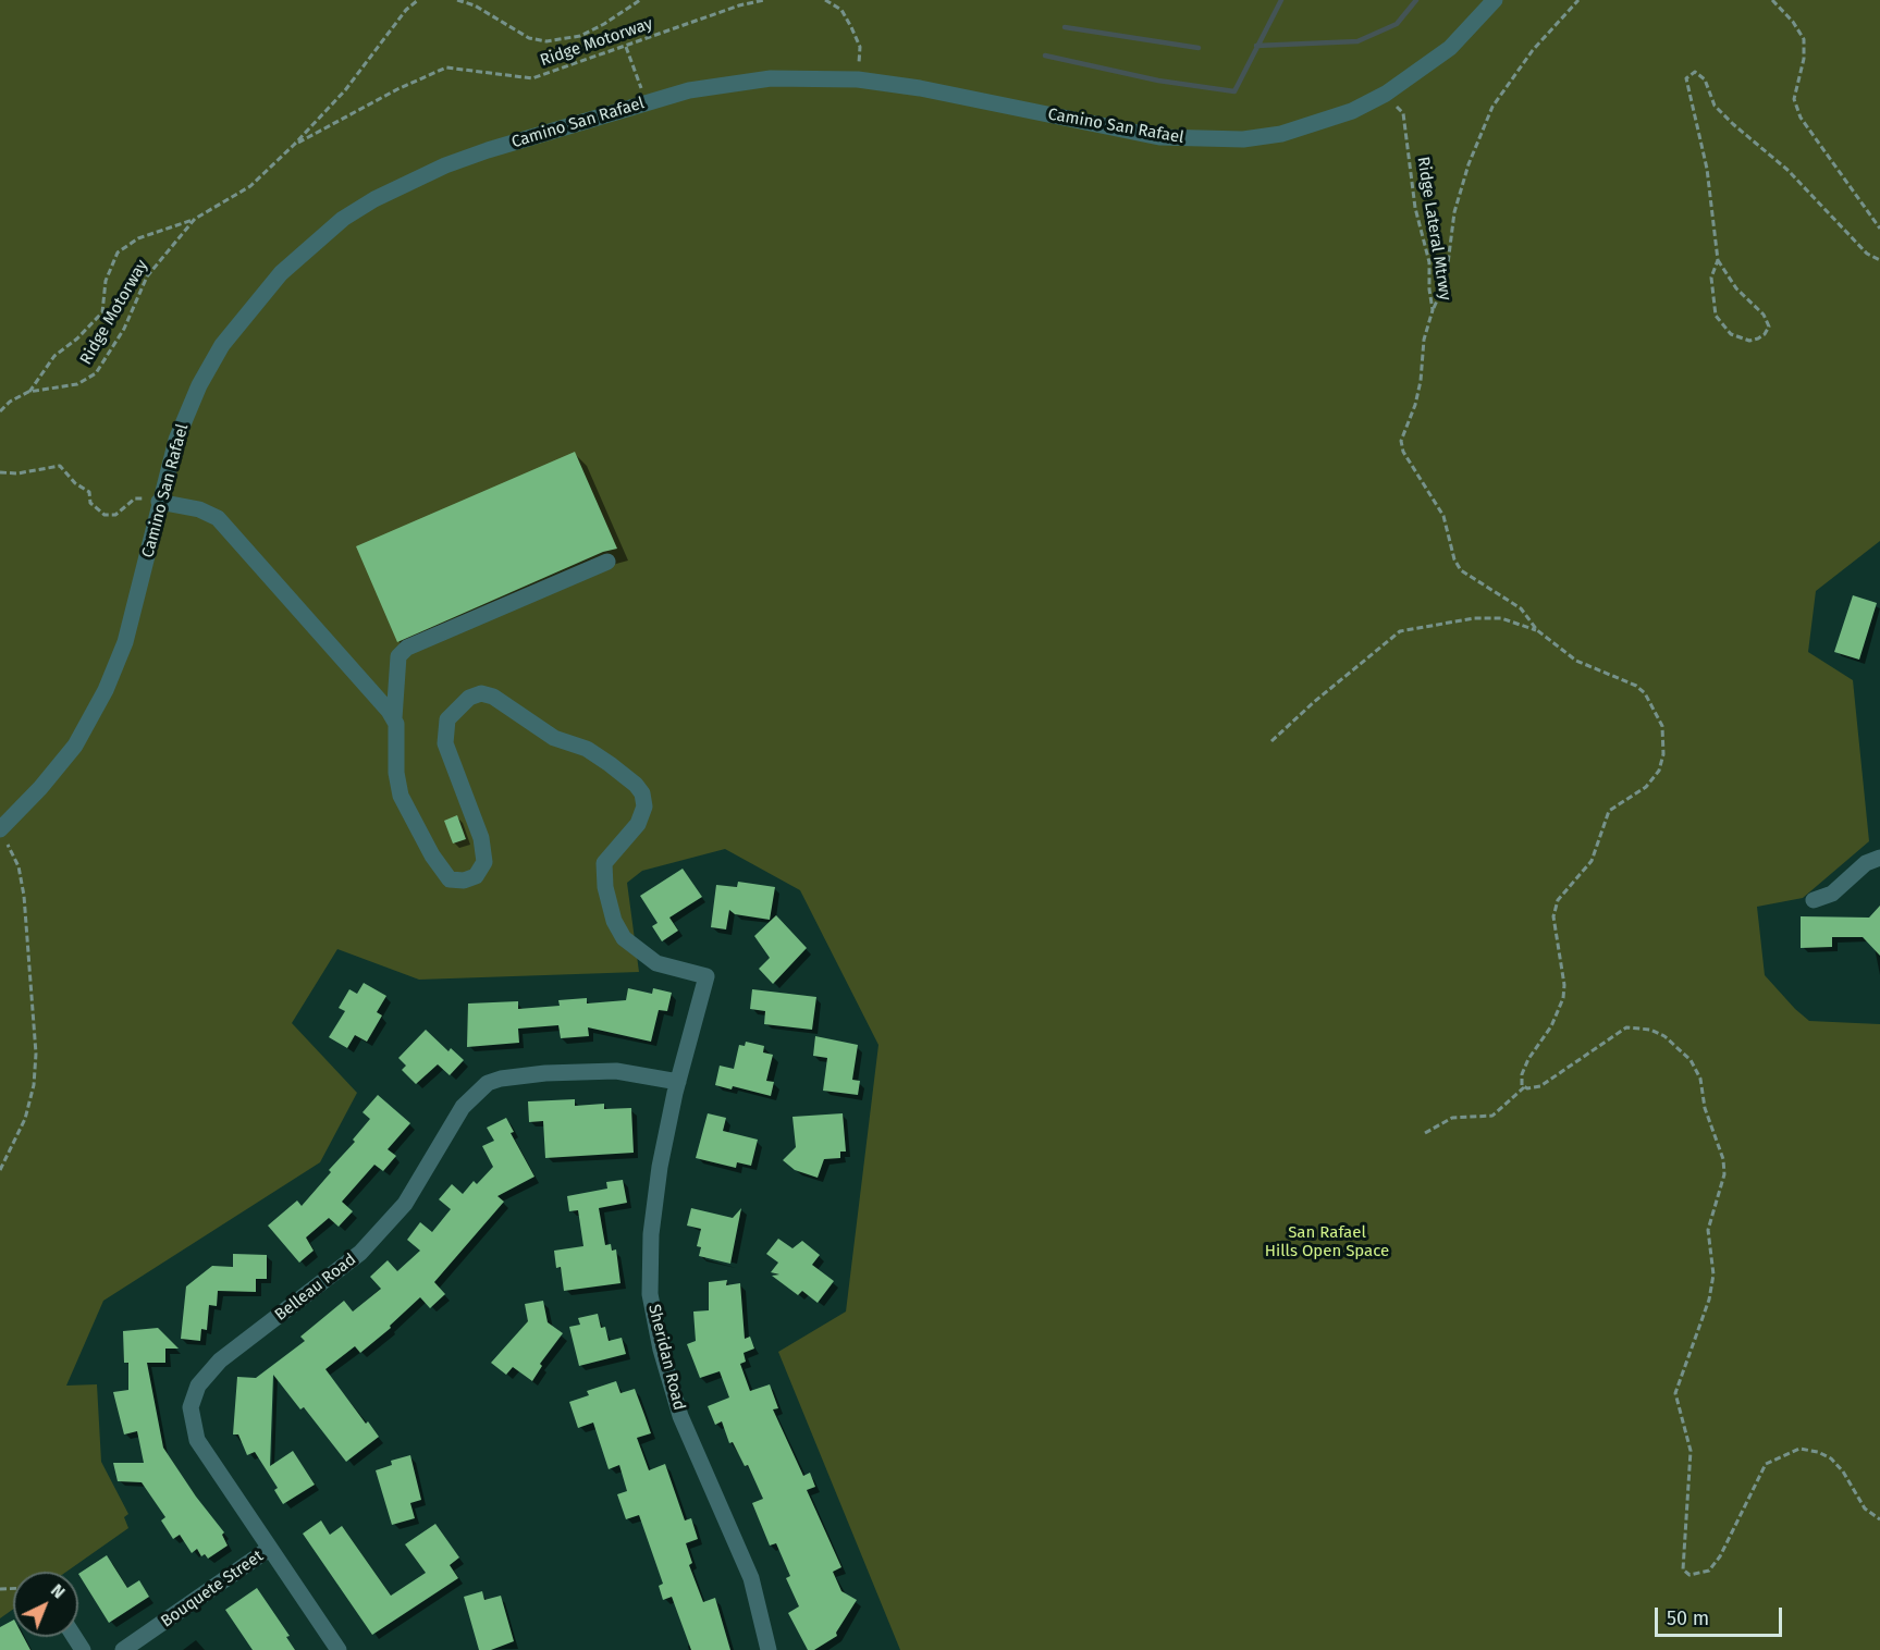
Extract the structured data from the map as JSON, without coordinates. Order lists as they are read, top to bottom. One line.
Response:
{"streets":{"street":["Camino San Rafael","Belleau Road","Sheridan Road","Bouquete Street"],"path":["Ridge Motorway","Ridge Lateral Mtrwy"]},"crossings":[["Camino San Rafael","Ridge Lateral Mtrwy"],["Belleau Road","Sheridan Road"],["Belleau Road","Bouquete Street"]],"parks":["San Rafael Hills Open Space"],"scale_bar":"50 m","north":"top right"}
